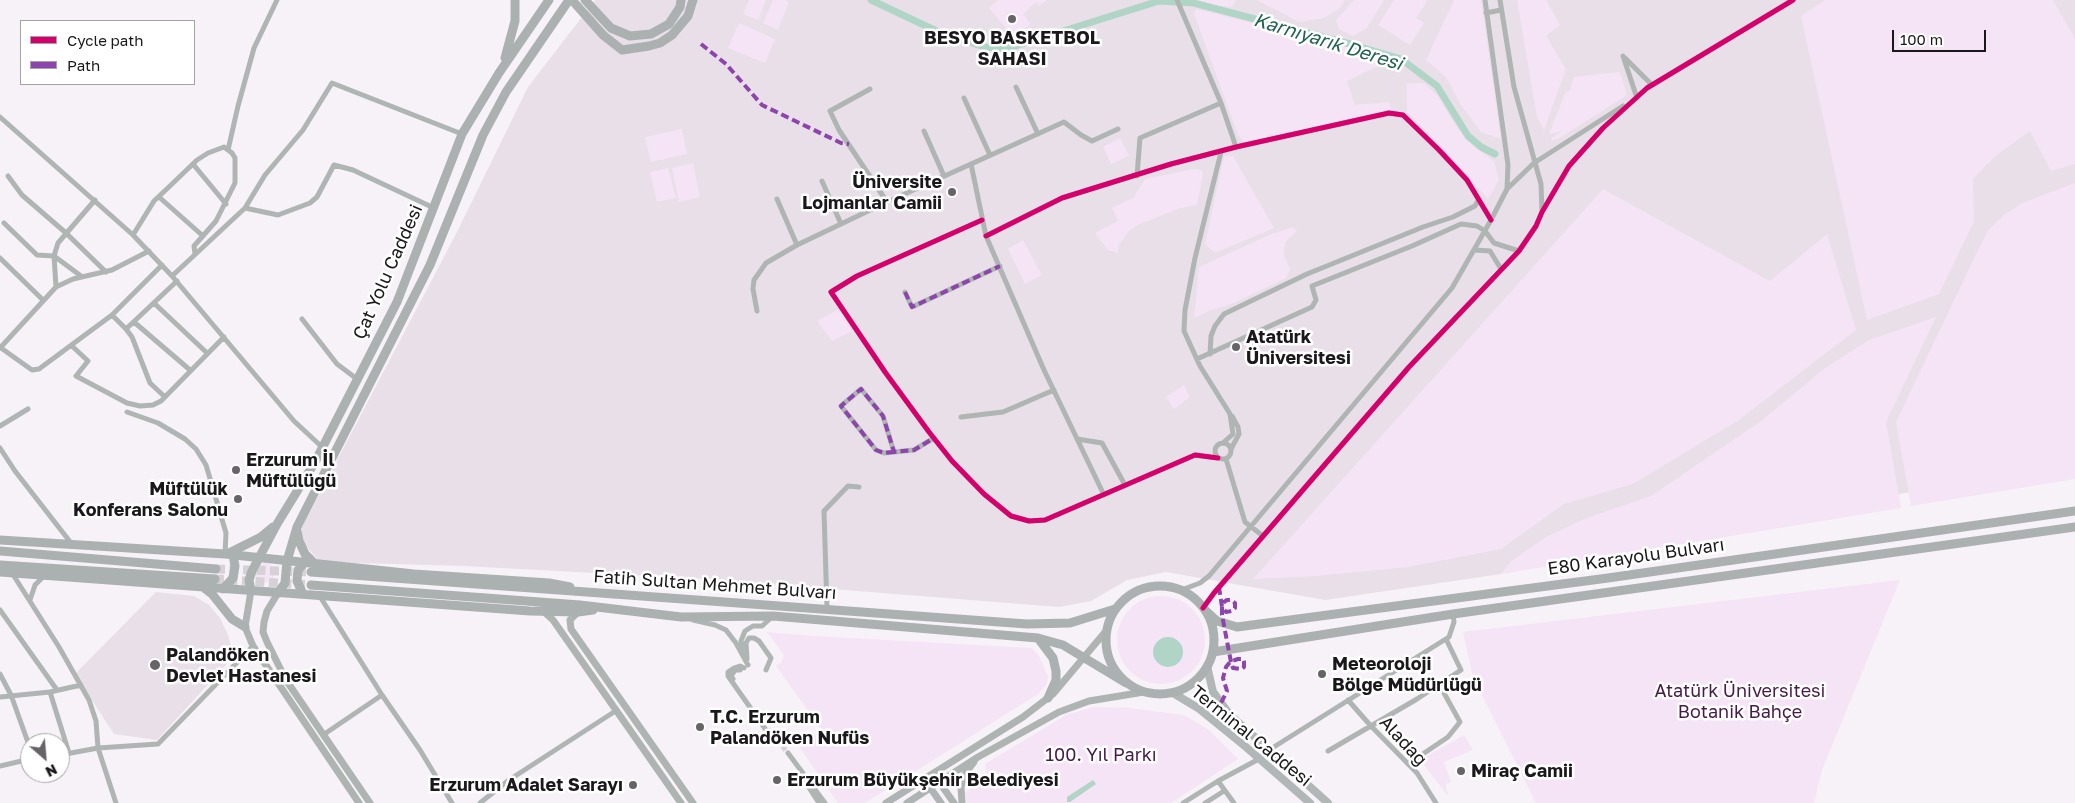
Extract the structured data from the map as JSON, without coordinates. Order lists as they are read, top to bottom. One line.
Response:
{"streets":{"highway":["Çat Yolu Caddesi","E80 Karayolu Bulvarı","Fatih Sultan Mehmet Bulvarı"],"main road":["Terminal Caddesi"],"street":["Aladağ"]},"crossings":[["E80 Karayolu Bulvarı","Fatih Sultan Mehmet Bulvarı"],["E80 Karayolu Bulvarı","Terminal Caddesi"],["Fatih Sultan Mehmet Bulvarı","Terminal Caddesi"]],"water":["Karnıyarık Deresi"],"parks":["Atatürk Üniversitesi Botanik Bahçe","100. Yıl Parkı"],"places":["BESYO BASKETBOL SAHASI","Üniversite Lojmanlar Camii","Atatürk Üniversitesi","Erzurum İl Müftülüğü","Müftülük Konferans Salonu","Palandöken Devlet Hastanesi","Meteoroloji Bölge Müdürlüğü","T.C. Erzurum Palandöken Nufüs","Miraç Camii","Erzurum Büyükşehir Belediyesi","Erzurum Adalet Sarayı"],"legend":["Cycle path","Path"],"scale_bar":"100 m","north":"bottom right"}
